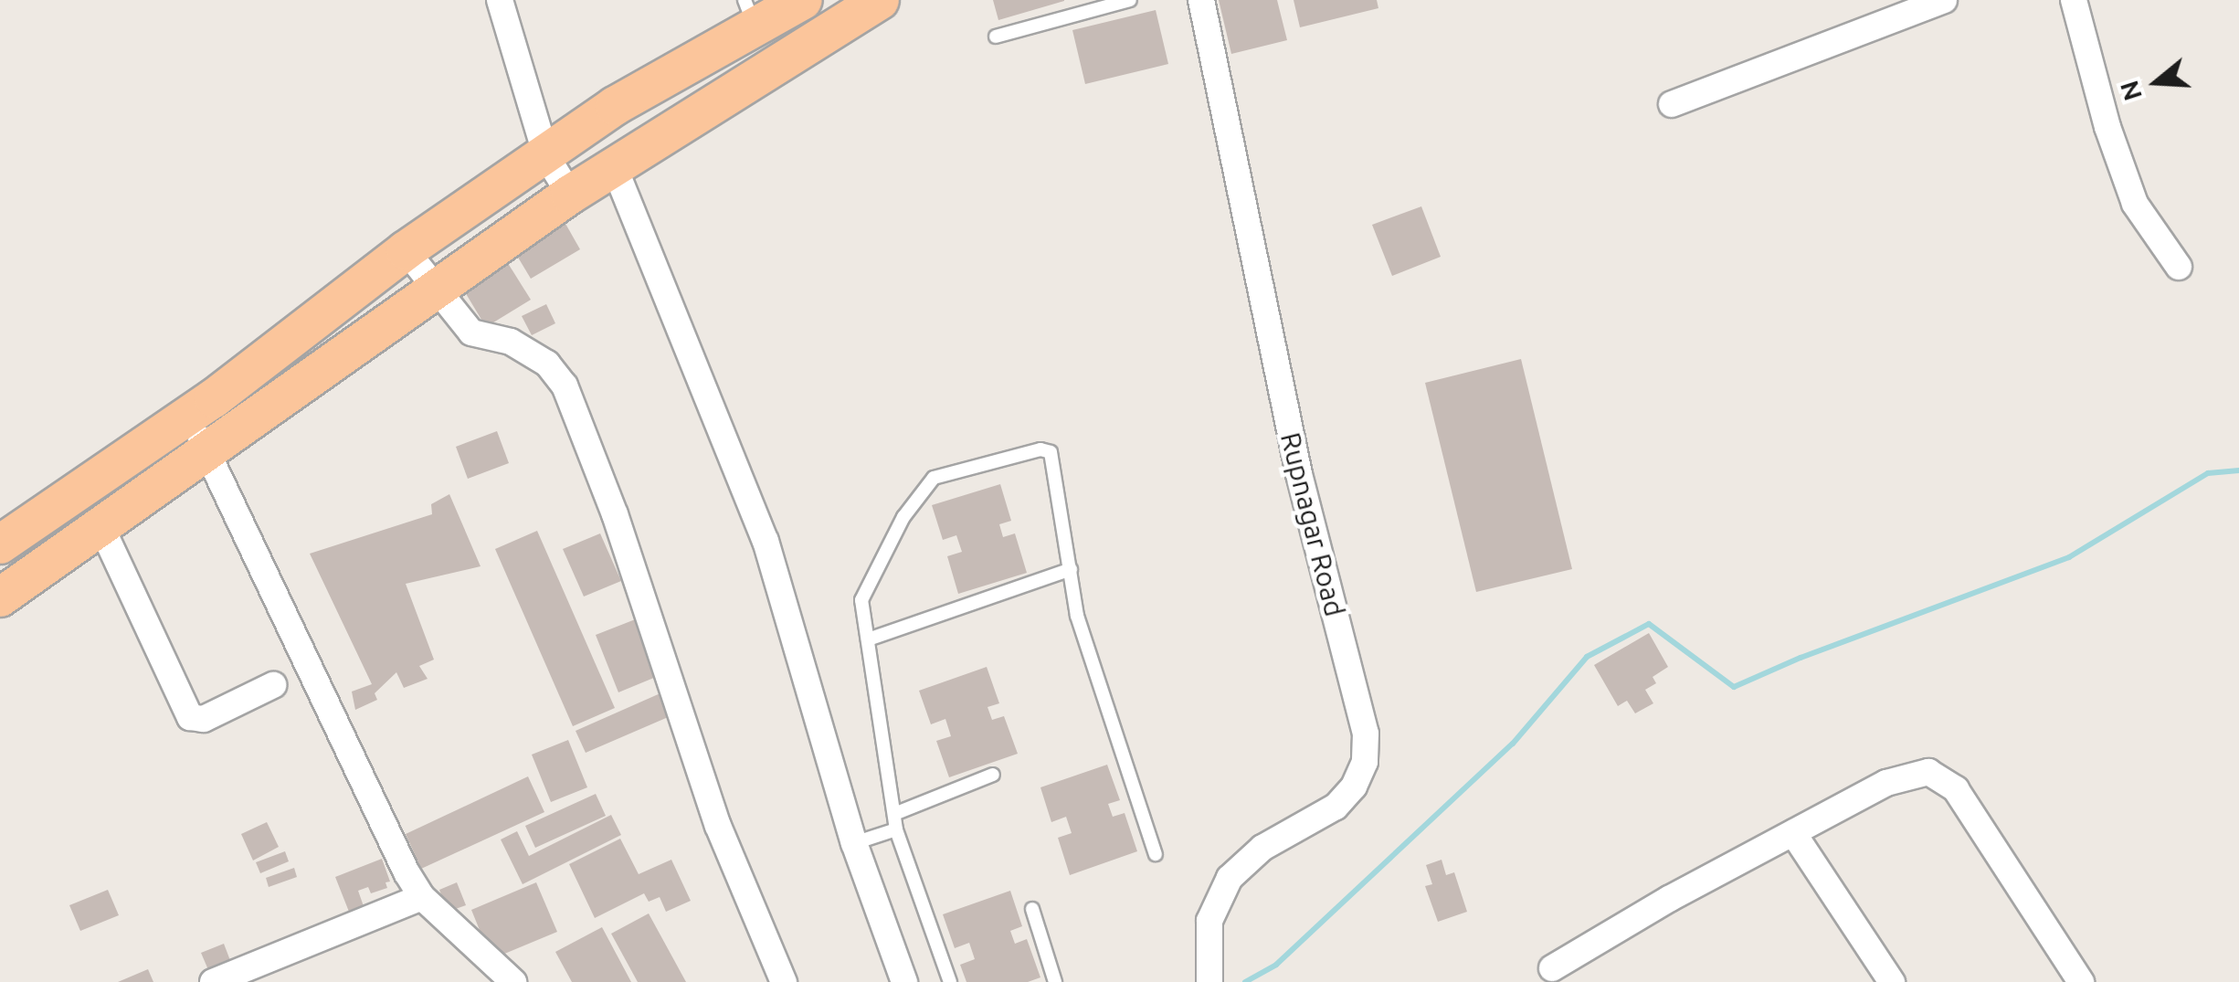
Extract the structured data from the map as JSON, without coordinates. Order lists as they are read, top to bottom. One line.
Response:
{"streets":{"street":["Rupnagar Road"]},"north":"left"}
